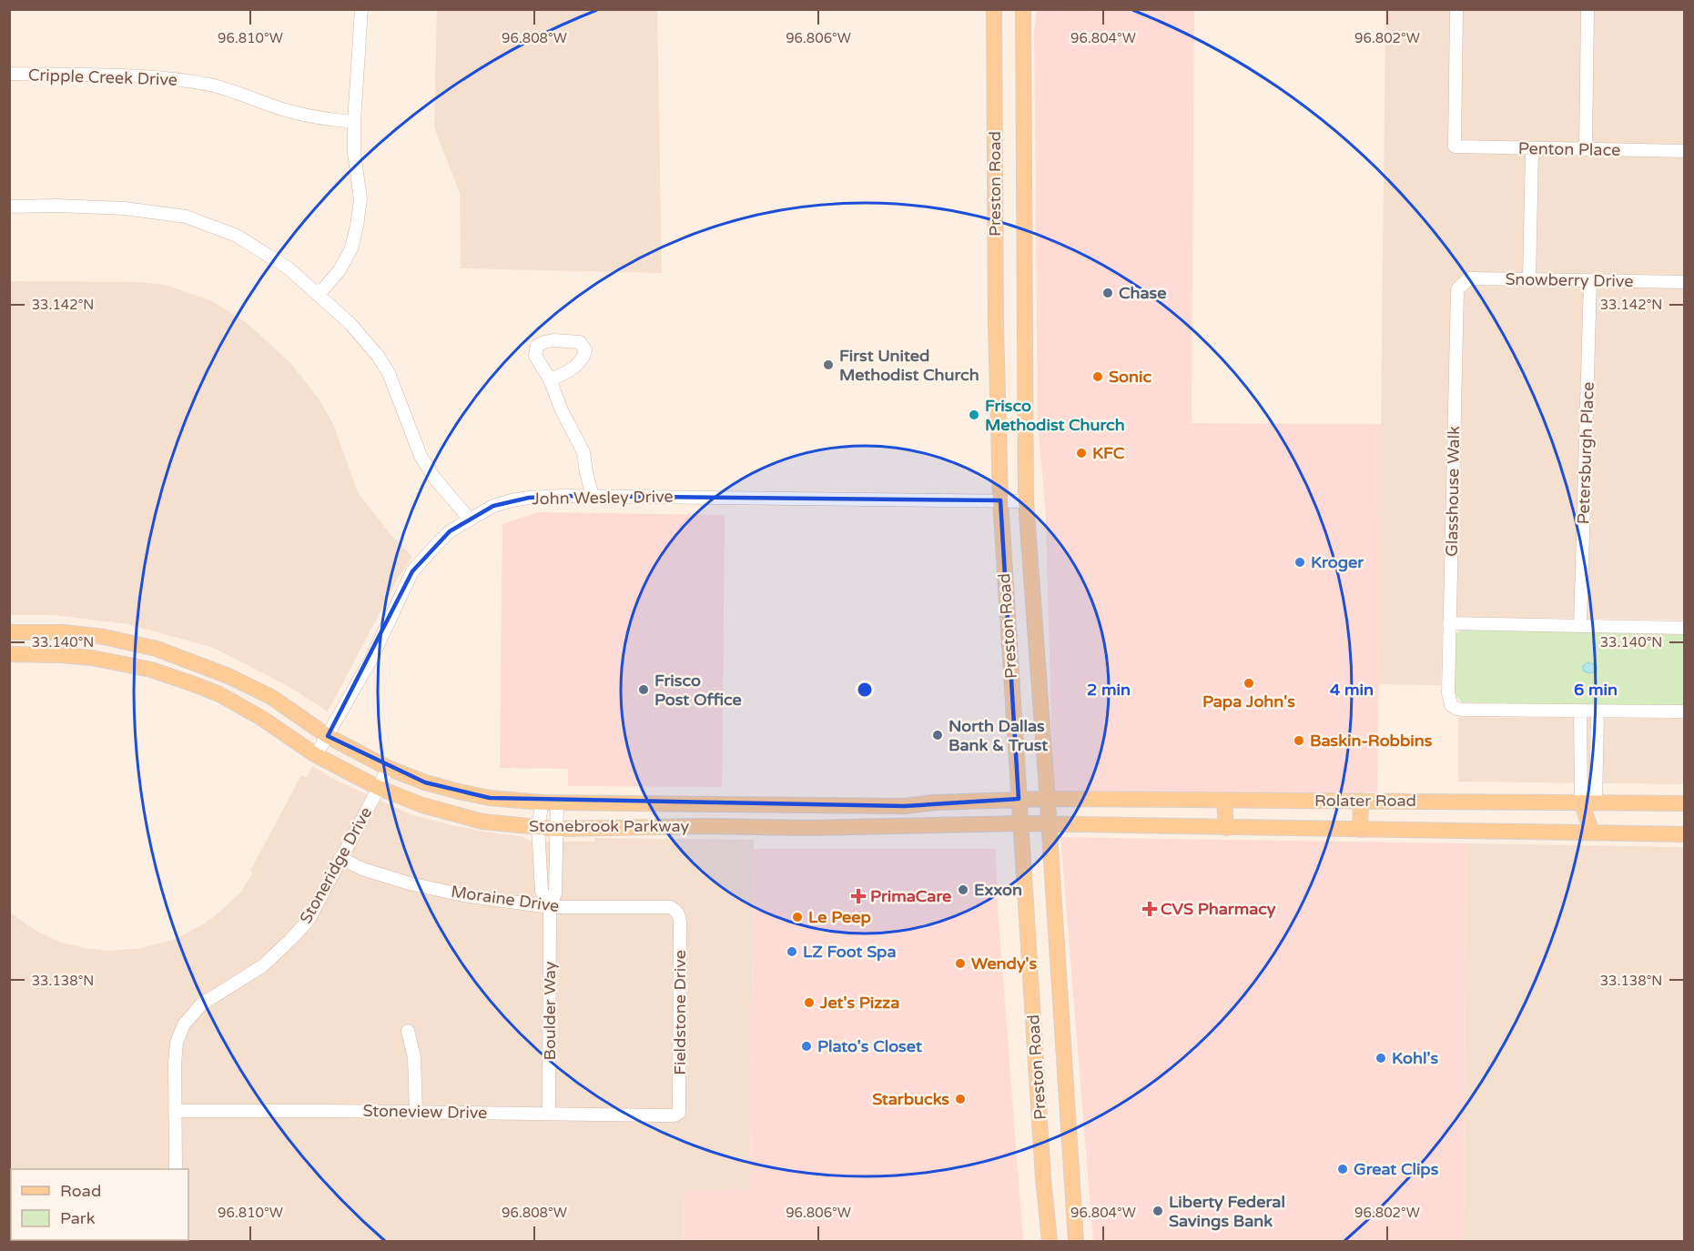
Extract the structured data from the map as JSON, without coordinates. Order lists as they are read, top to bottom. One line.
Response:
{"streets":{"main road":["Preston Road","Rolater Road","Stonebrook Parkway"],"street":["Cripple Creek Drive","Penton Place","Snowberry Drive","Petersburgh Place","Glasshouse Walk","John Wesley Drive","Stoneridge Drive","Moraine Drive","Boulder Way","Fieldstone Drive","Stoneview Drive"]},"crossings":[["Preston Road","John Wesley Drive"],["Preston Road","Rolater Road"],["Preston Road","Stonebrook Parkway"],["Snowberry Drive","Petersburgh Place"],["Snowberry Drive","Glasshouse Walk"],["John Wesley Drive","Stonebrook Parkway"],["Rolater Road","Stonebrook Parkway"],["Stonebrook Parkway","Stoneridge Drive"],["Stonebrook Parkway","Boulder Way"],["Stoneridge Drive","Moraine Drive"],["Stoneridge Drive","Stoneview Drive"],["Moraine Drive","Boulder Way"],["Moraine Drive","Fieldstone Drive"],["Boulder Way","Stoneview Drive"],["Fieldstone Drive","Stoneview Drive"]],"places":{"other":["Chase","First United Methodist Church","Sonic","Frisco Methodist Church","KFC","Kroger","Papa John's","Frisco Post Office","North Dallas Bank & Trust","Baskin-Robbins","Exxon","Le Peep","LZ Foot Spa","Wendy's","Jet's Pizza","Plato's Closet","Kohl's","Starbucks","Great Clips","Liberty Federal Savings Bank"],"health":["PrimaCare","CVS Pharmacy"]},"legend":["Road","Park"],"coordinates":["96.810°W","96.808°W","96.806°W","96.804°W","96.802°W","33.142°N","33.140°N","33.138°N"],"rings":["2 min","4 min","6 min"]}
